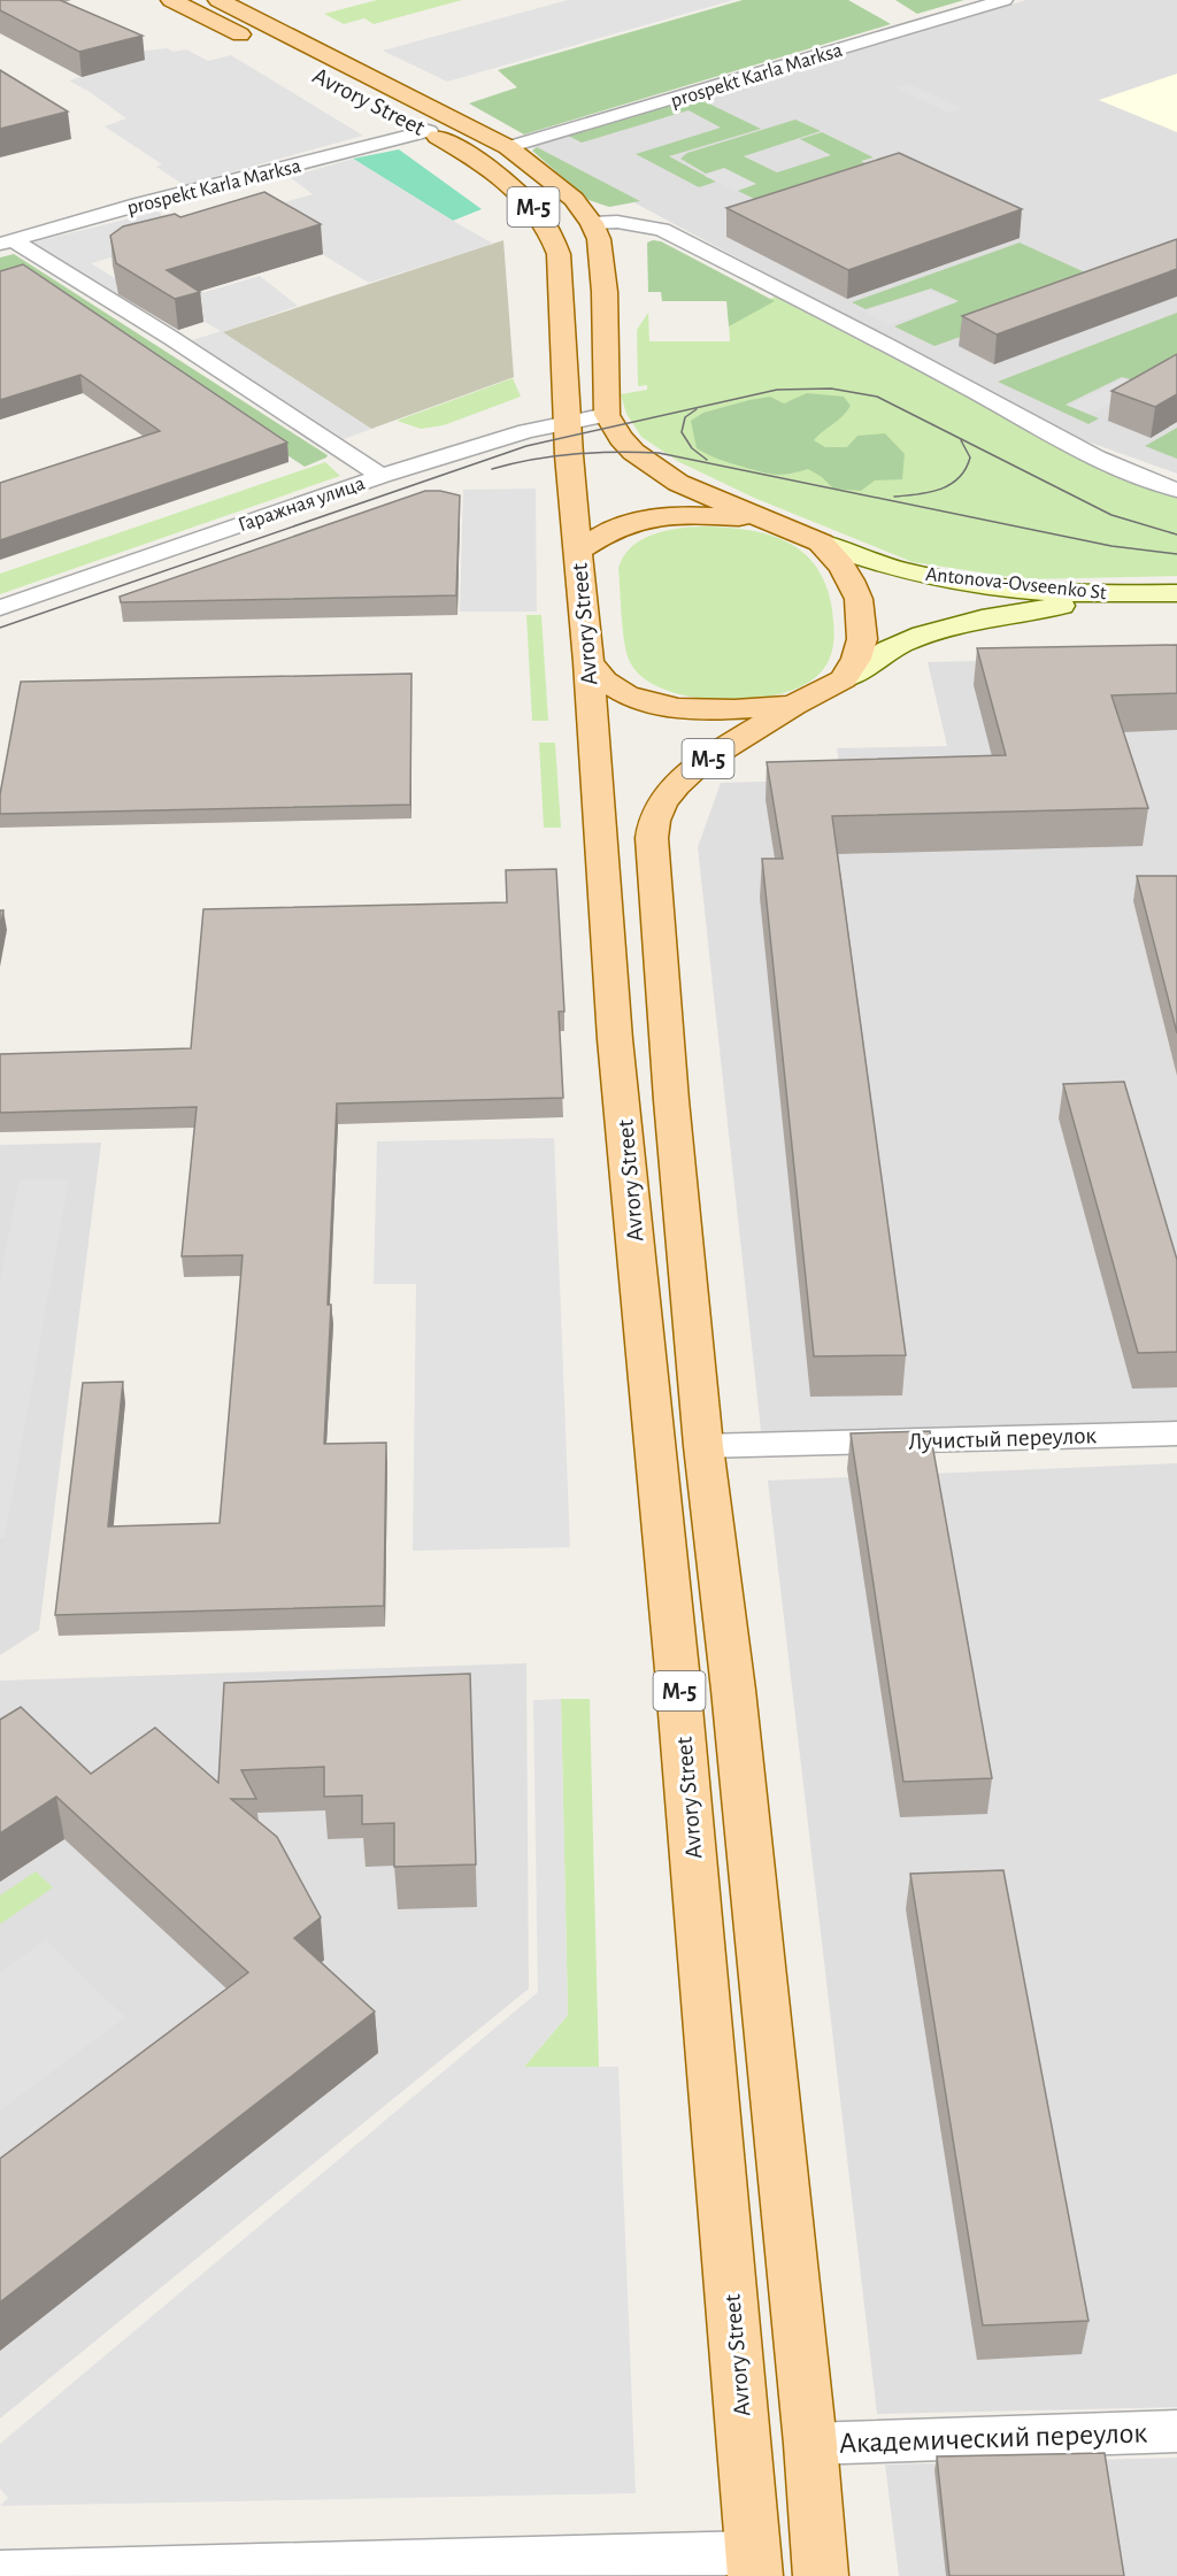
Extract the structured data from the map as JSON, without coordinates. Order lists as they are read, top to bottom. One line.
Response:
{"streets":{"main road":["Avrory Street","М-5","Antonova-Ovseenko St"],"street":["prospekt Karla Marksa","Гаражная улица","Лучистый переулок","Академический переулок"]},"crossings":[["prospekt Karla Marksa","Avrory Street"],["Avrory Street","Гаражная улица"],["Avrory Street","Antonova-Ovseenko St"],["Avrory Street","Лучистый переулок"],["Avrory Street","Академический переулок"]]}
